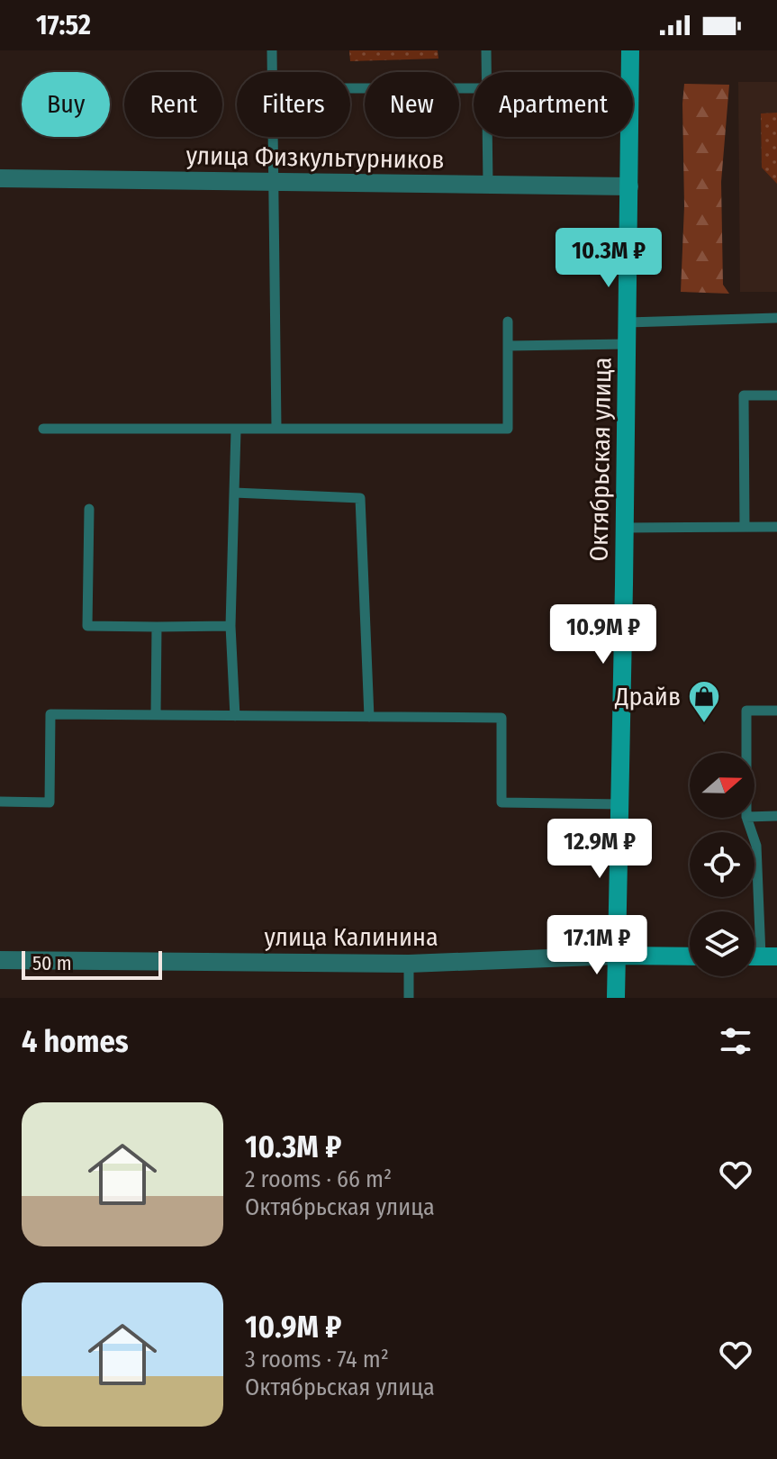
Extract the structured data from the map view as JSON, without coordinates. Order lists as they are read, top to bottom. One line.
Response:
{"streets":{"main road":["Октябрьская улица","улица Калинина"],"street":["улица Физкультурников"]},"crossings":[["улица Физкультурников","Октябрьская улица"],["Октябрьская улица","улица Калинина"]],"places":{"shop":["Драйв"]},"scale_bar":"50 m","north":"right","page":{"status":"17:52","chip":["Buy","Rent","Filters","New","Apartment"],"price":["10.3M ₽","10.9M ₽","12.9M ₽","17.1M ₽"],"scale":"50 m","heading":"4 homes","list":[{"name":"10.3M ₽","note":"2 rooms · 66 m² · Октябрьская улица"},{"name":"10.9M ₽","note":"3 rooms · 74 m² · Октябрьская улица"}]}}
